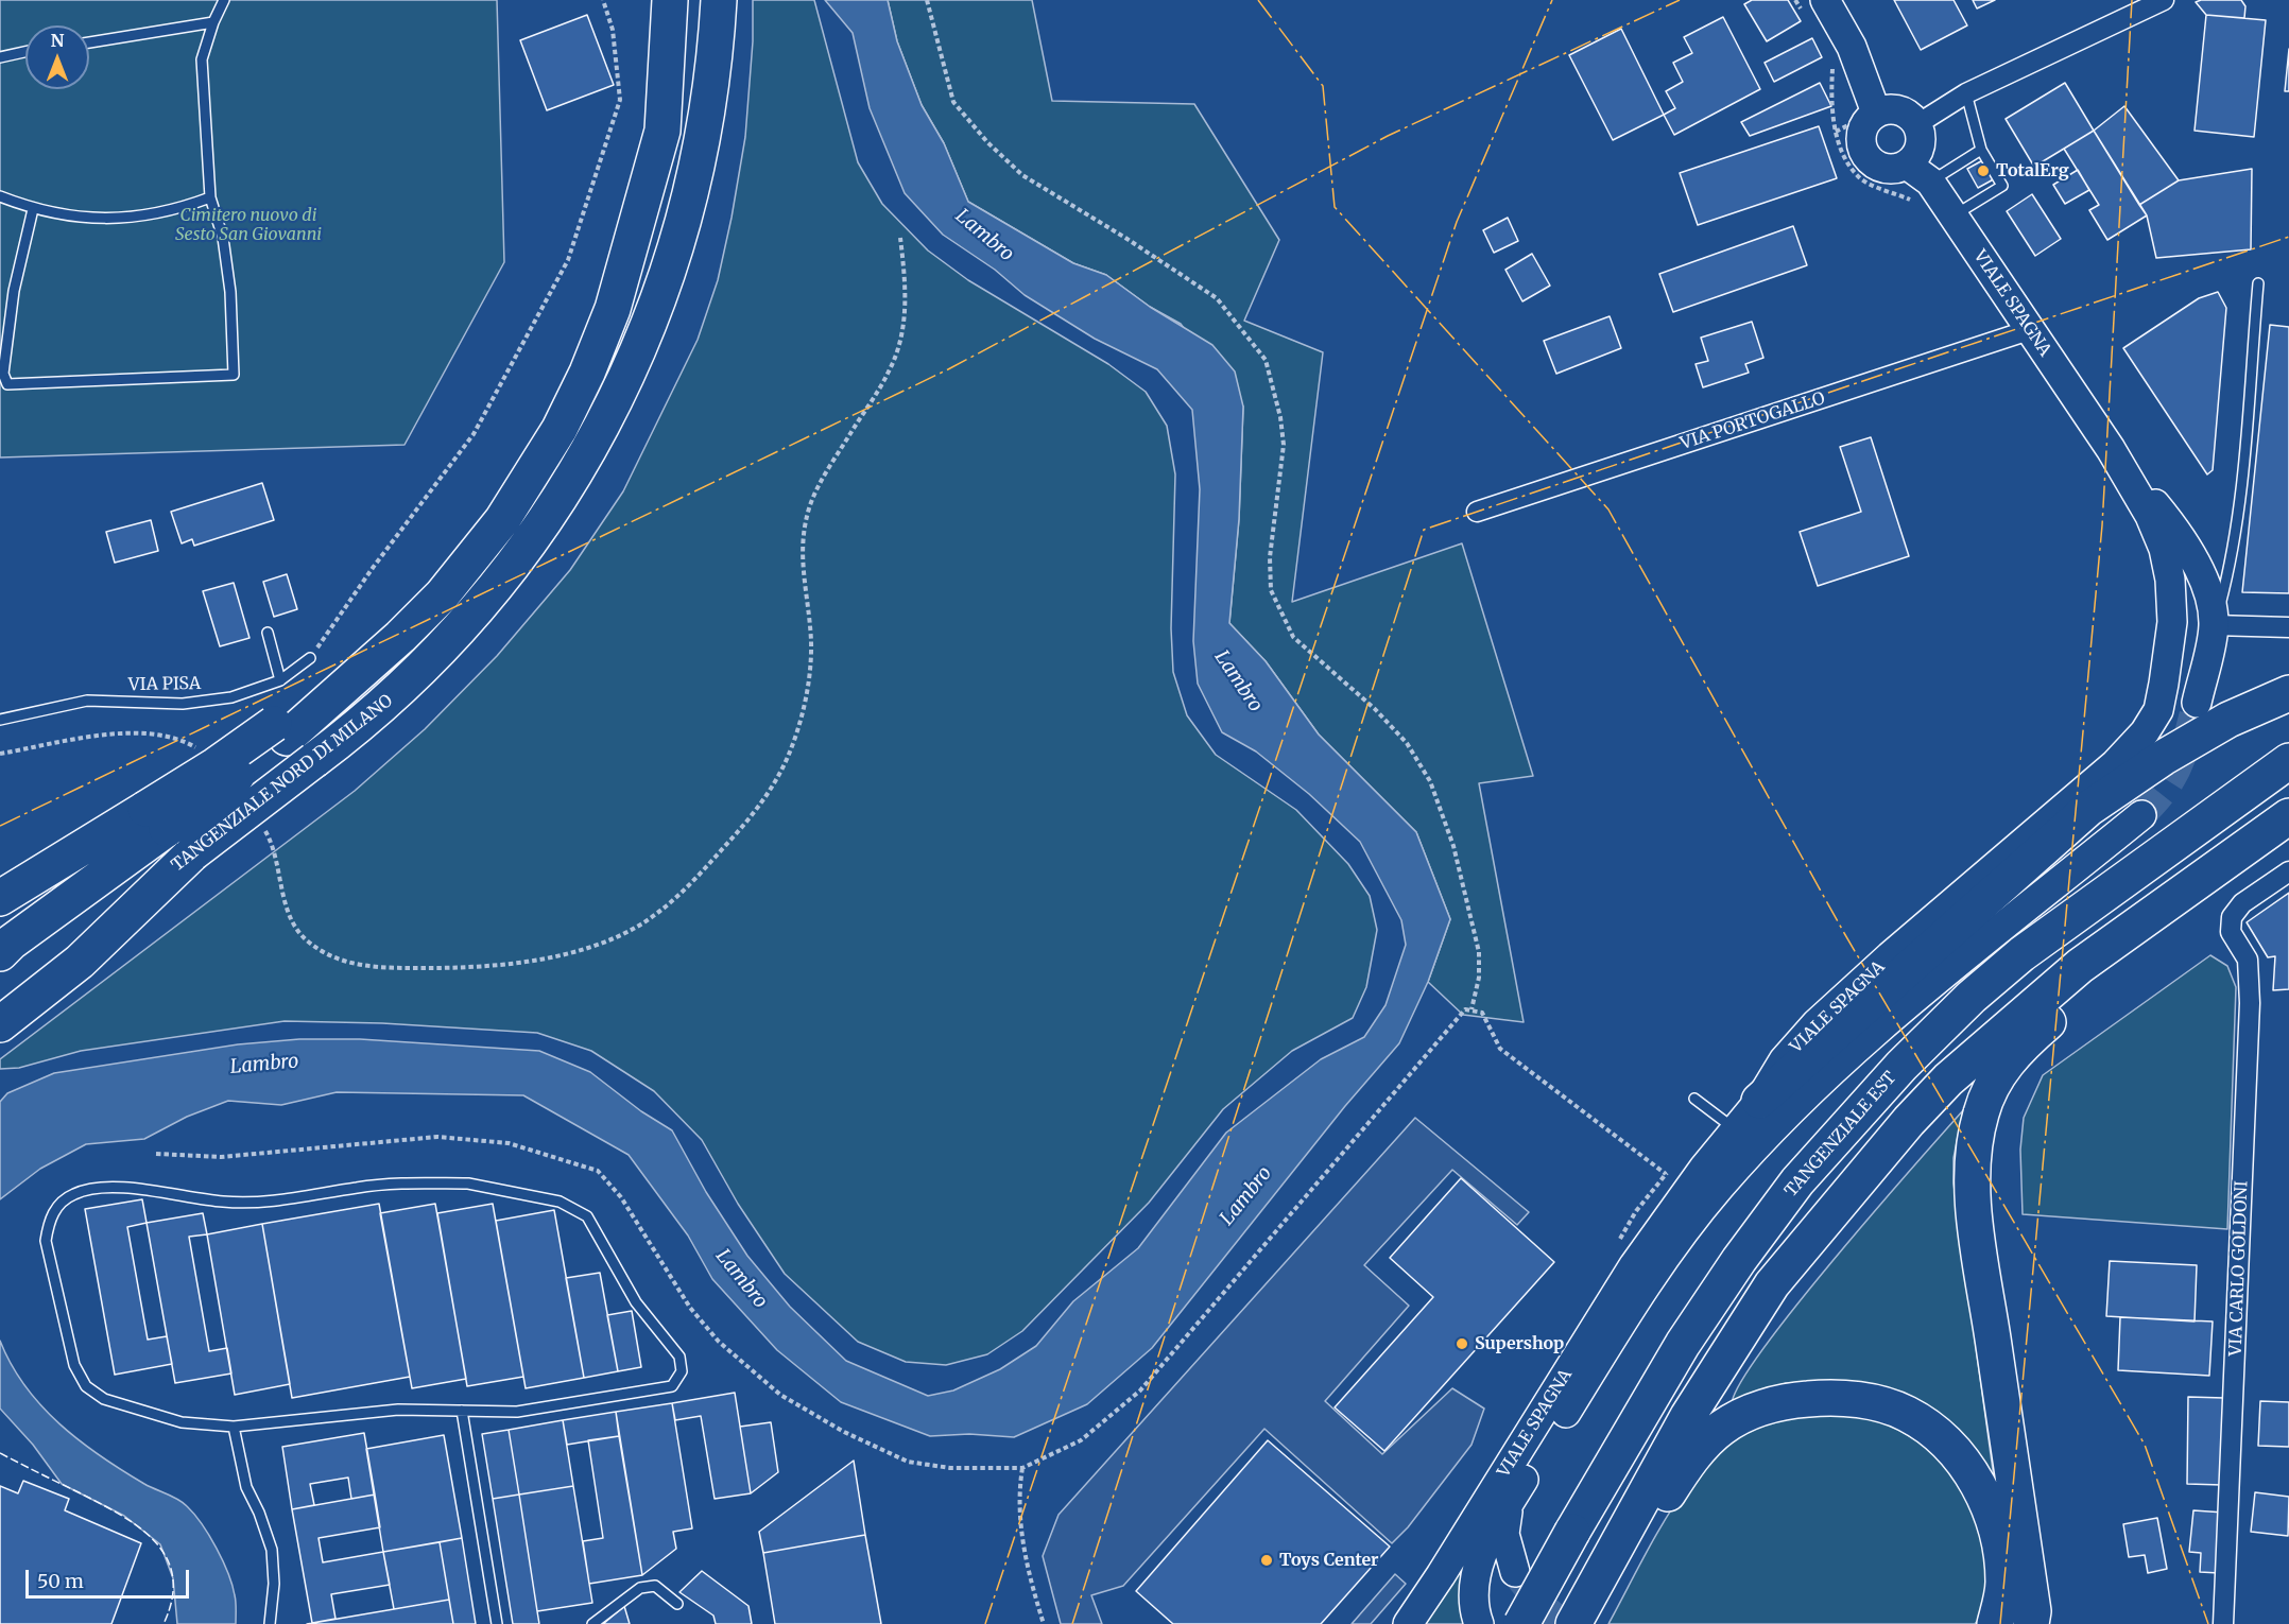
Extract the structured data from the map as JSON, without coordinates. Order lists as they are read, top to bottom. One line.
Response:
{"streets":{"highway":["TANGENZIALE NORD DI MILANO","TANGENZIALE EST"],"street":["VIALE SPAGNA","VIA PORTOGALLO","VIA CARLO GOLDONI"],"lane":["VIA PISA"]},"crossings":[["VIALE SPAGNA","VIA PORTOGALLO"]],"water":["Lambro"],"parks":["Cimitero nuovo di Sesto San Giovanni"],"places":["TotalErg","Supershop","Toys Center"],"scale_bar":"50 m","north":"top"}
